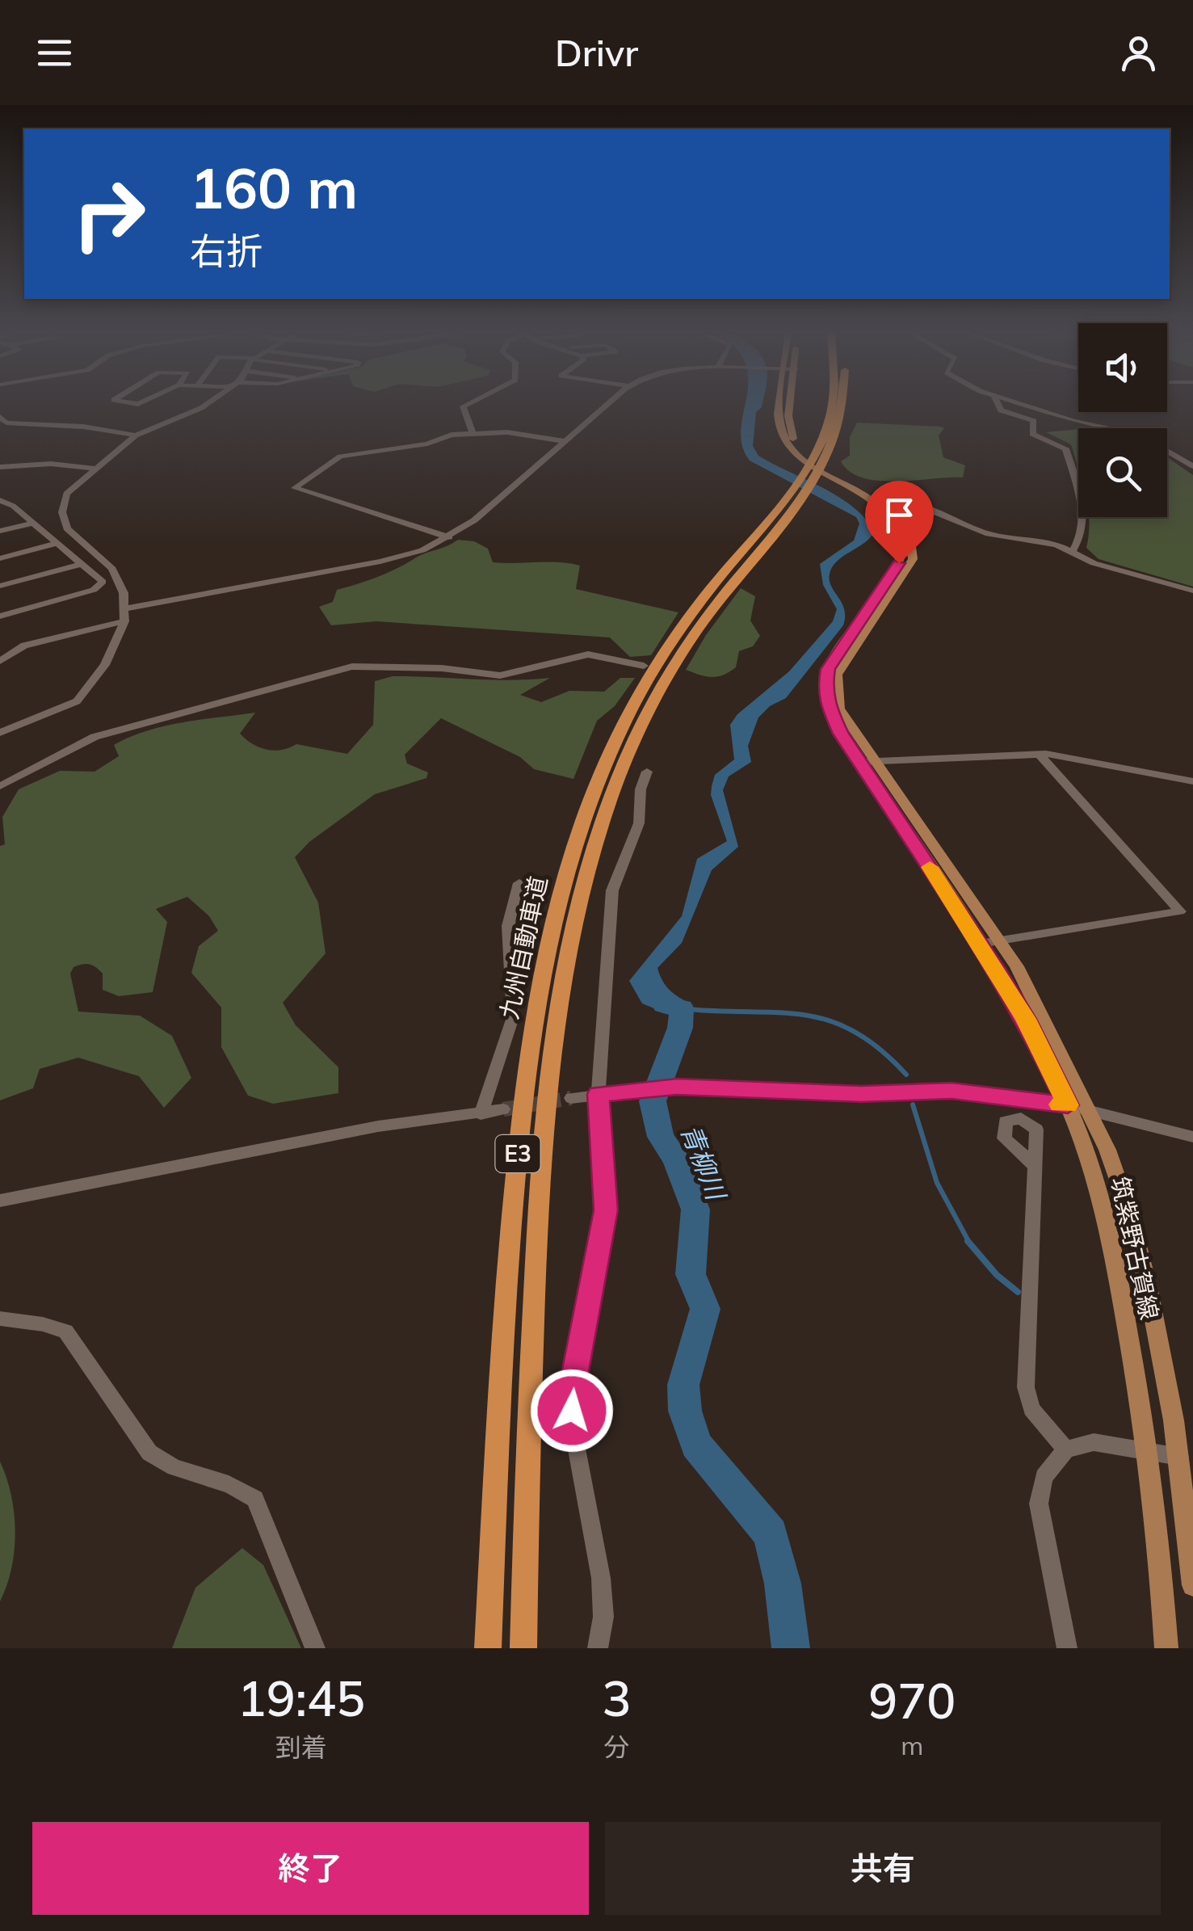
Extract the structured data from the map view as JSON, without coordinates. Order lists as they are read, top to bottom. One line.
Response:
{"streets":{"highway":["九州自動車道","E3"],"main road":["筑紫野古賀線"]},"water":["青柳川"],"page":{"header":"Drivr","turn":["160 m","右折"],"eta":["19:45","到着","3","分","970","m"],"buttons":["終了","共有"]}}
